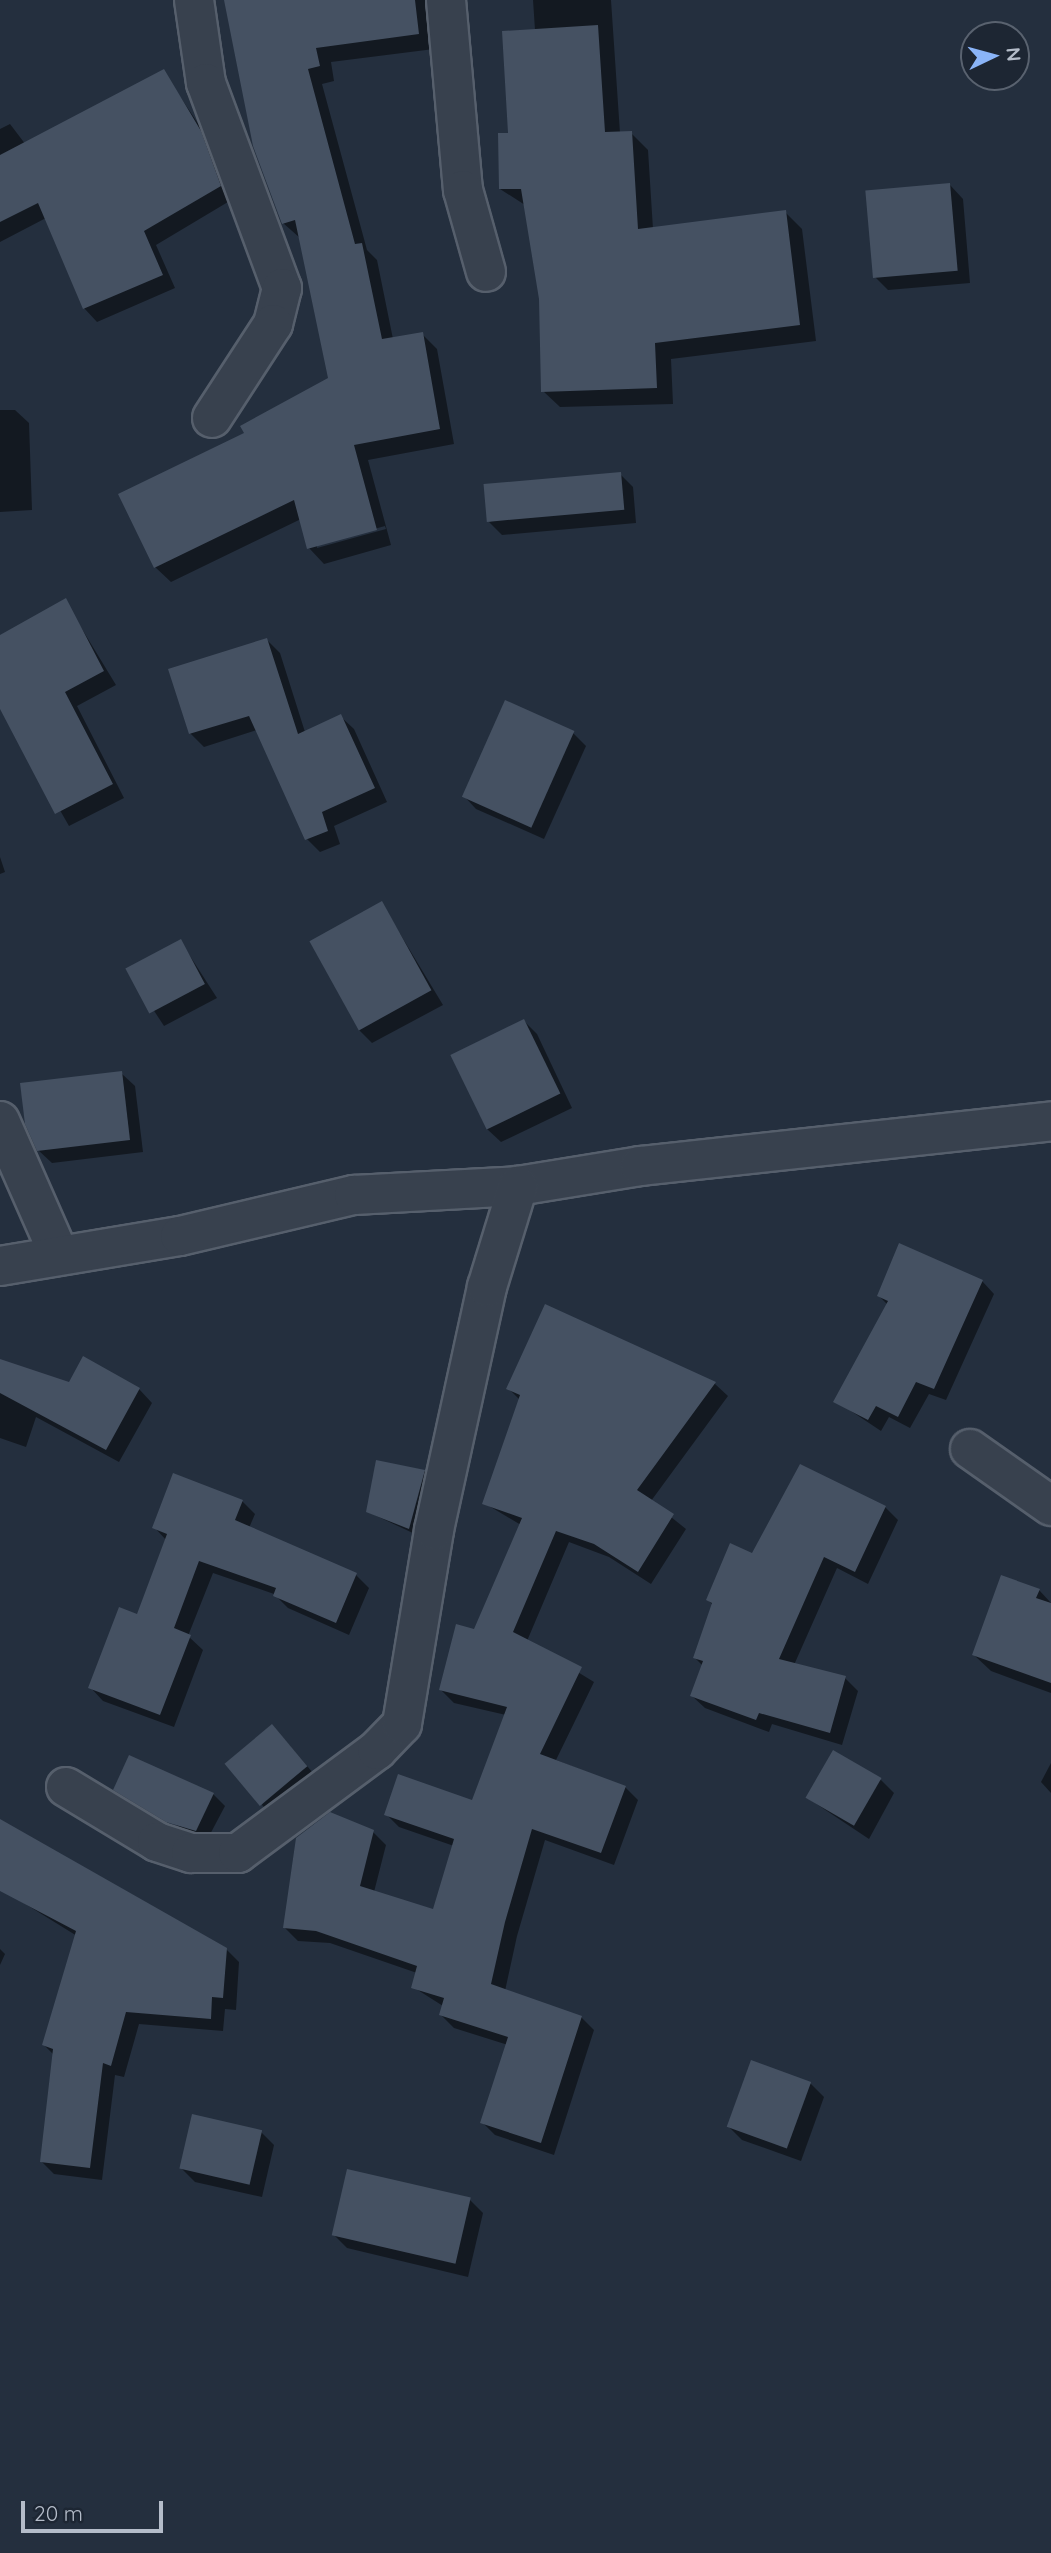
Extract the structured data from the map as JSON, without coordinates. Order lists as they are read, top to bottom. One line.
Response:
{"scale_bar":"20 m","north":"right"}
